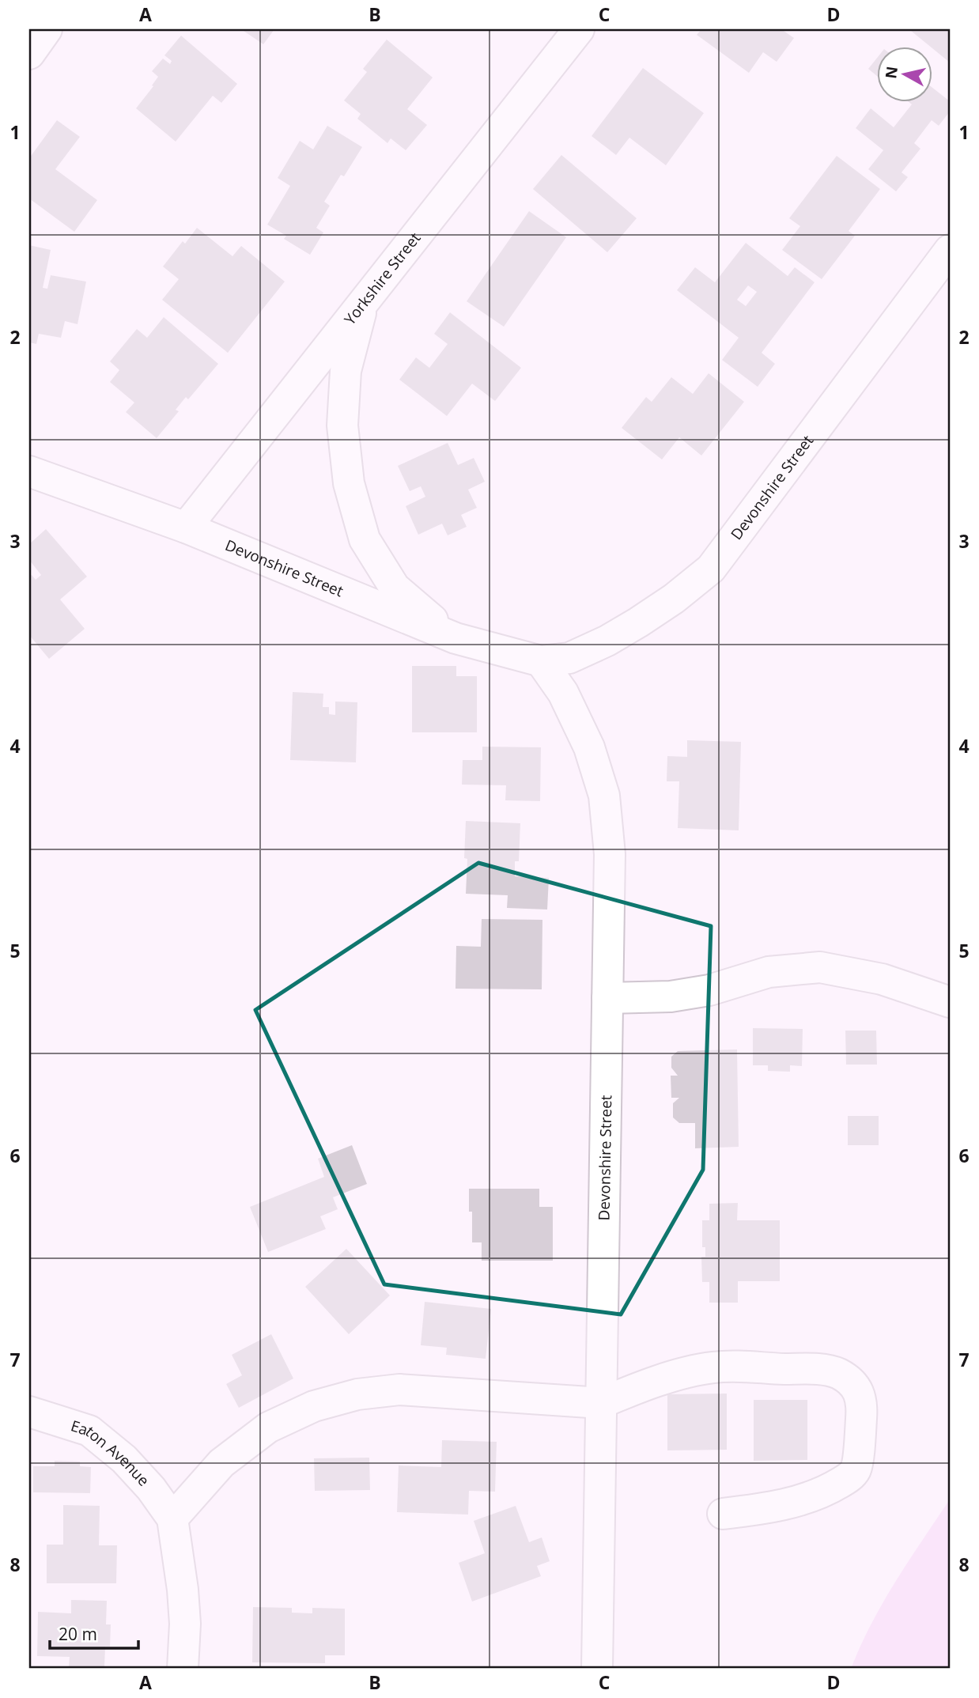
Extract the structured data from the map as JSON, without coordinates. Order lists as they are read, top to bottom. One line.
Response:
{"streets":{"street":["Yorkshire Street","Devonshire Street","Eaton Avenue"]},"crossings":[["Yorkshire Street","Devonshire Street"]],"scale_bar":"20 m","north":"left","grid":{"columns":["A","B","C","D"],"rows":["1","2","3","4","5","6","7","8"]}}
